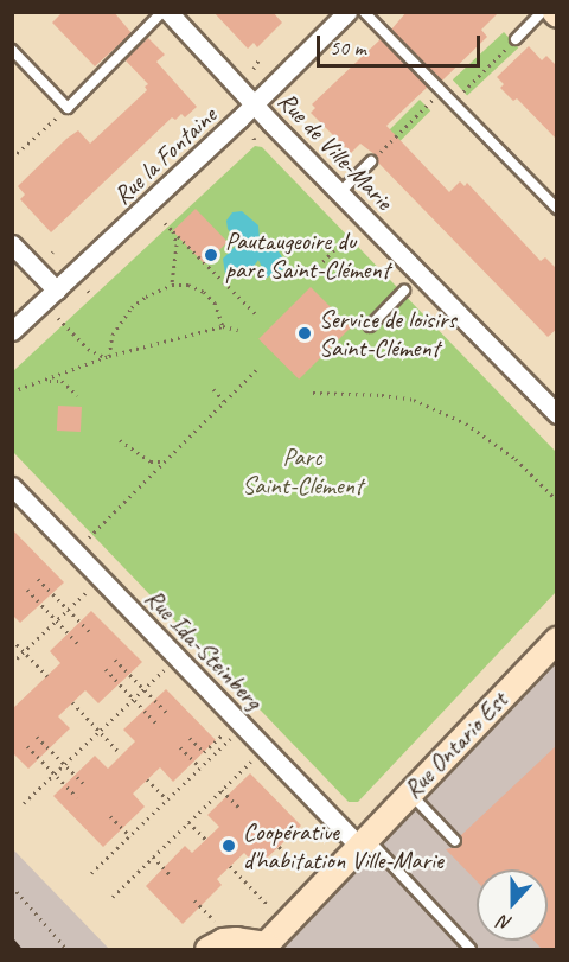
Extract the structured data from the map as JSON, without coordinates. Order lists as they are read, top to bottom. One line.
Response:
{"streets":{"main road":["Rue Ontario Est"],"street":["Rue de Ville-Marie","Rue la Fontaine","Rue Ida-Steinberg"]},"crossings":[["Rue de Ville-Marie","Rue la Fontaine"],["Rue Ida-Steinberg","Rue Ontario Est"]],"parks":["Parc Saint-Clément"],"places":["Pautaugeoire du parc Saint-Clément","Service de loisirs Saint-Clément","Coopérative d'habitation Ville-Marie"],"scale_bar":"50 m","north":"bottom"}
